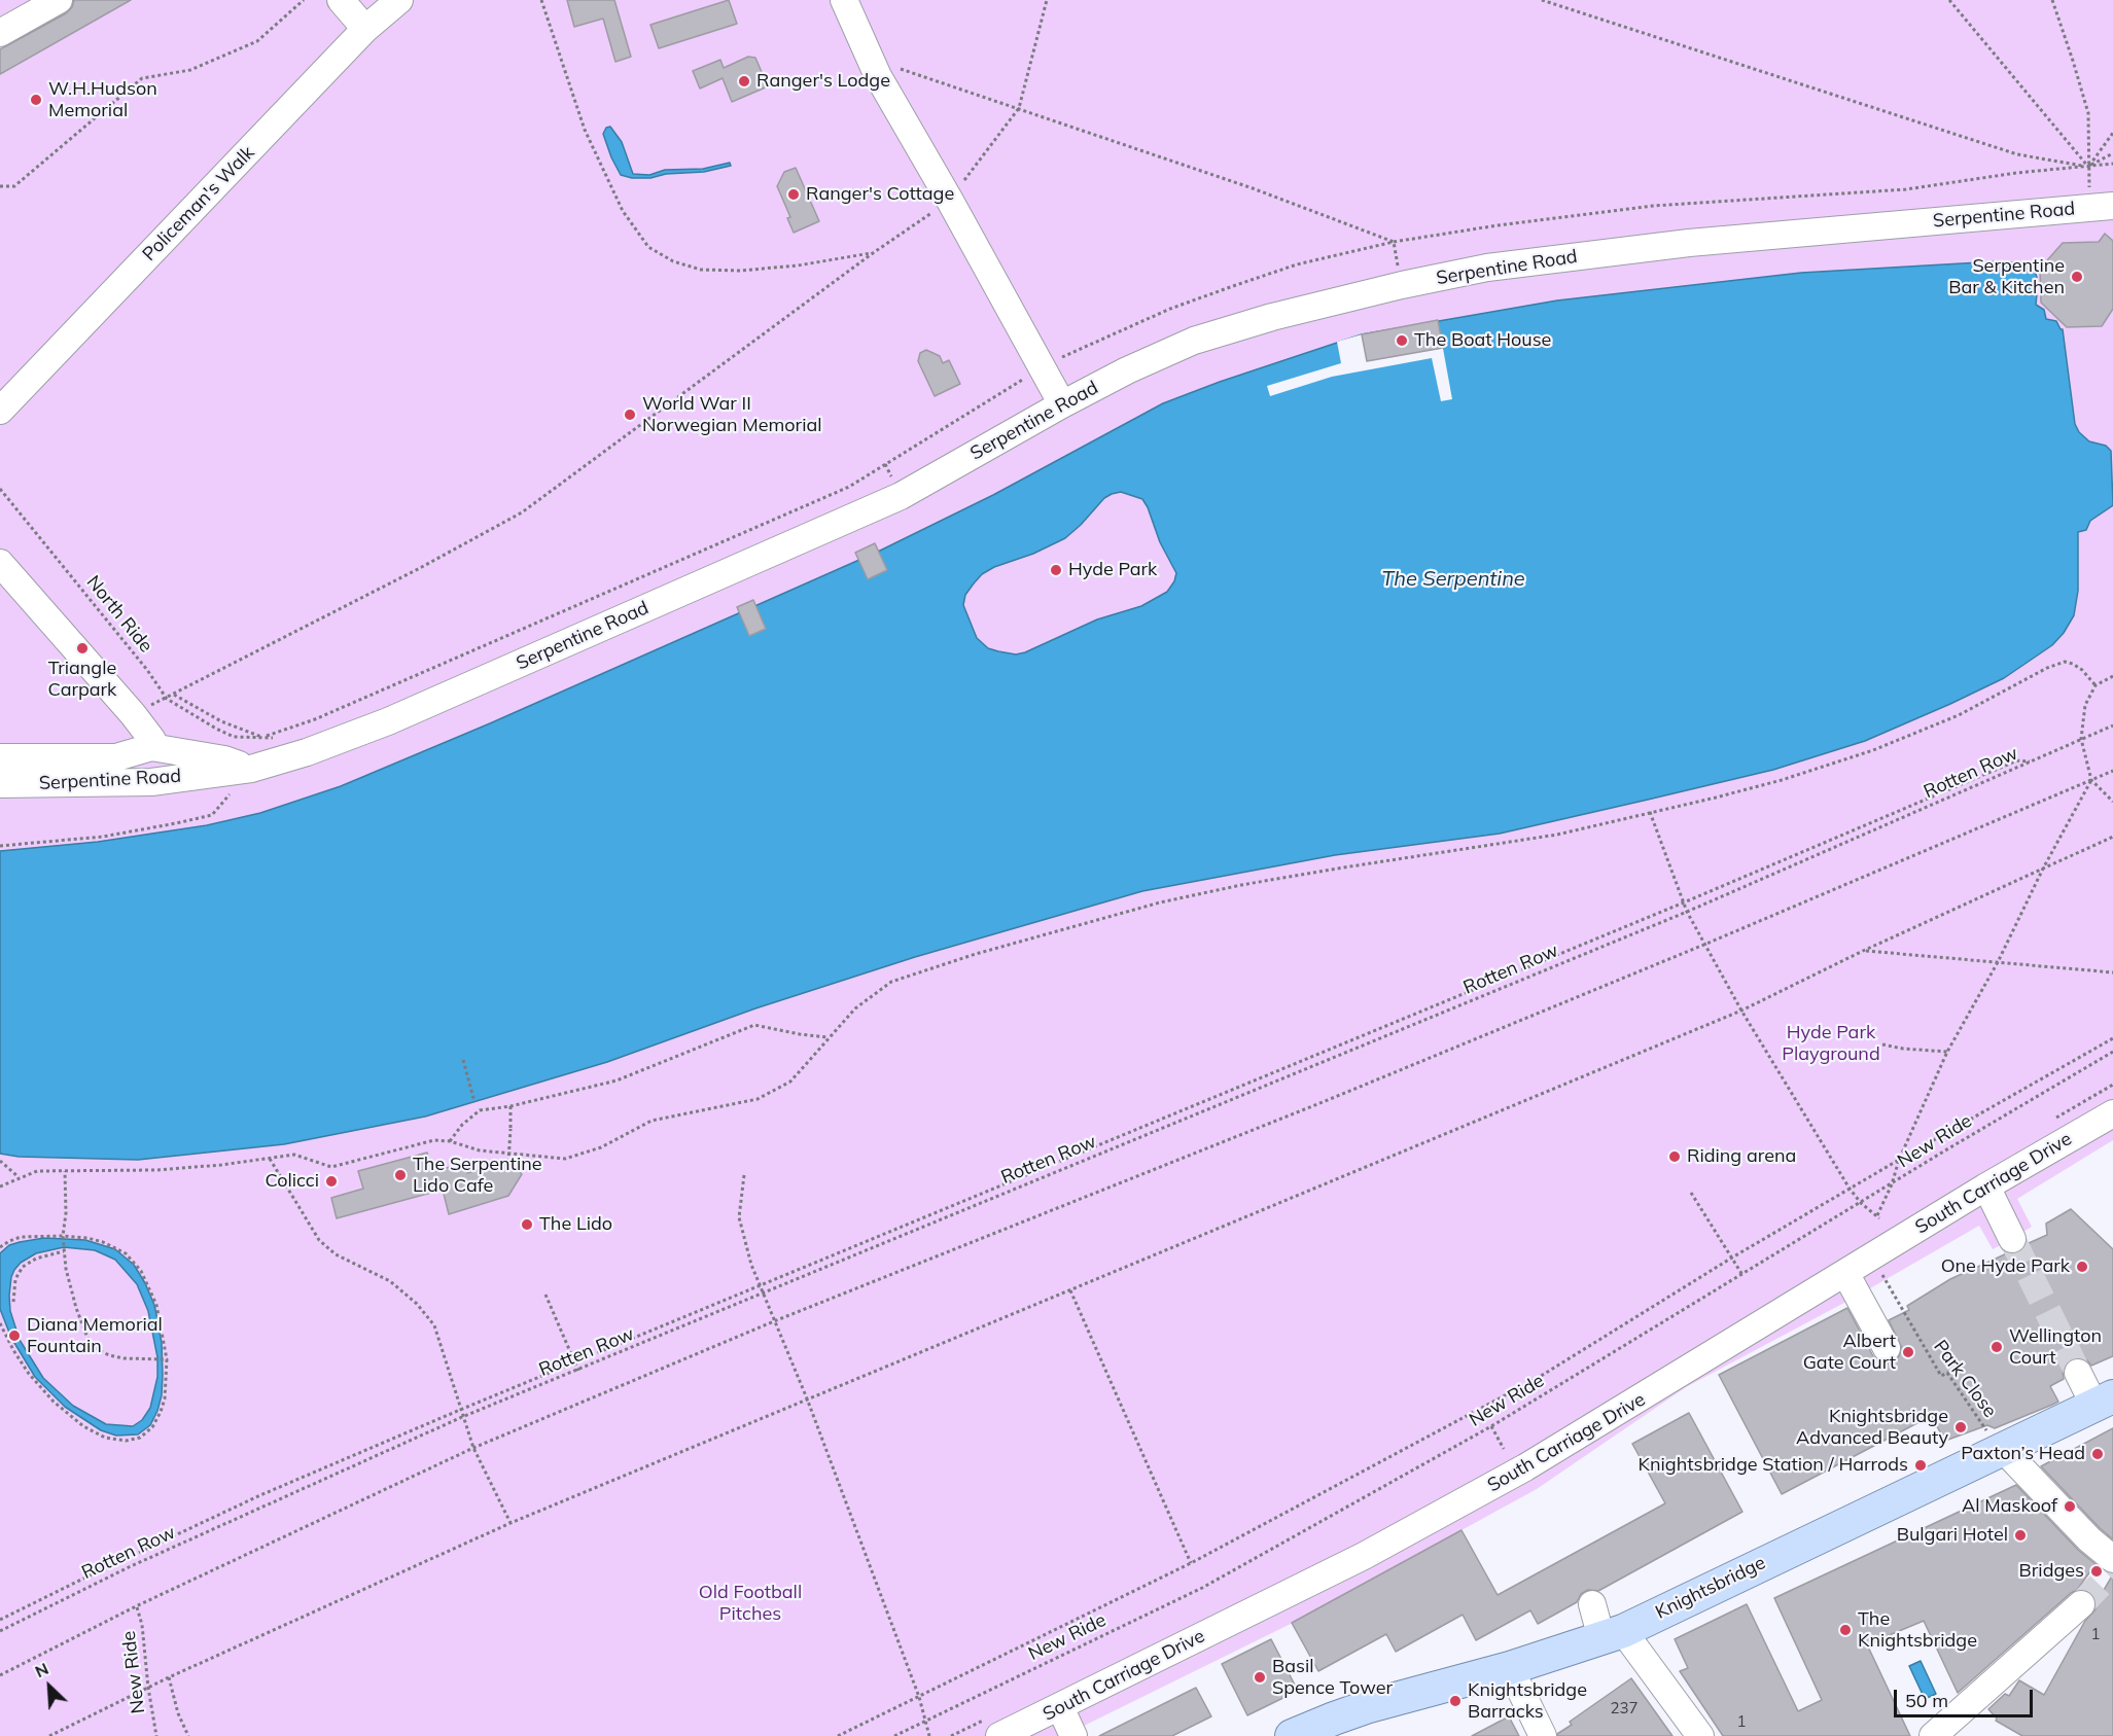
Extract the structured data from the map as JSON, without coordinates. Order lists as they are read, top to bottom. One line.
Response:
{"streets":{"main road":["Knightsbridge"],"street":["Policeman's Walk","Serpentine Road","South Carriage Drive"],"path":["North Ride","Rotten Row","New Ride","Park Close"]},"crossings":[["South Carriage Drive","Park Close"],["Park Close","Knightsbridge"]],"water":["The Serpentine"],"parks":["Hyde Park Playground","Old Football Pitches"],"places":["Ranger's Lodge","W.H.Hudson Memorial","Ranger's Cottage","Serpentine Bar & Kitchen","The Boat House","World War II Norwegian Memorial","Hyde Park","Triangle Carpark","Riding arena","The Serpentine Lido Cafe","Colicci","The Lido","One Hyde Park","Diana Memorial Fountain","Wellington Court","Albert Gate Court","Knightsbridge Advanced Beauty","Paxton’s Head","Knightsbridge Station / Harrods","Al Maskoof","Bulgari Hotel","Bridges","The Knightsbridge","Basil Spence Tower","Knightsbridge Barracks"],"house_numbers":["1","237","1"],"scale_bar":"50 m","north":"top left"}
